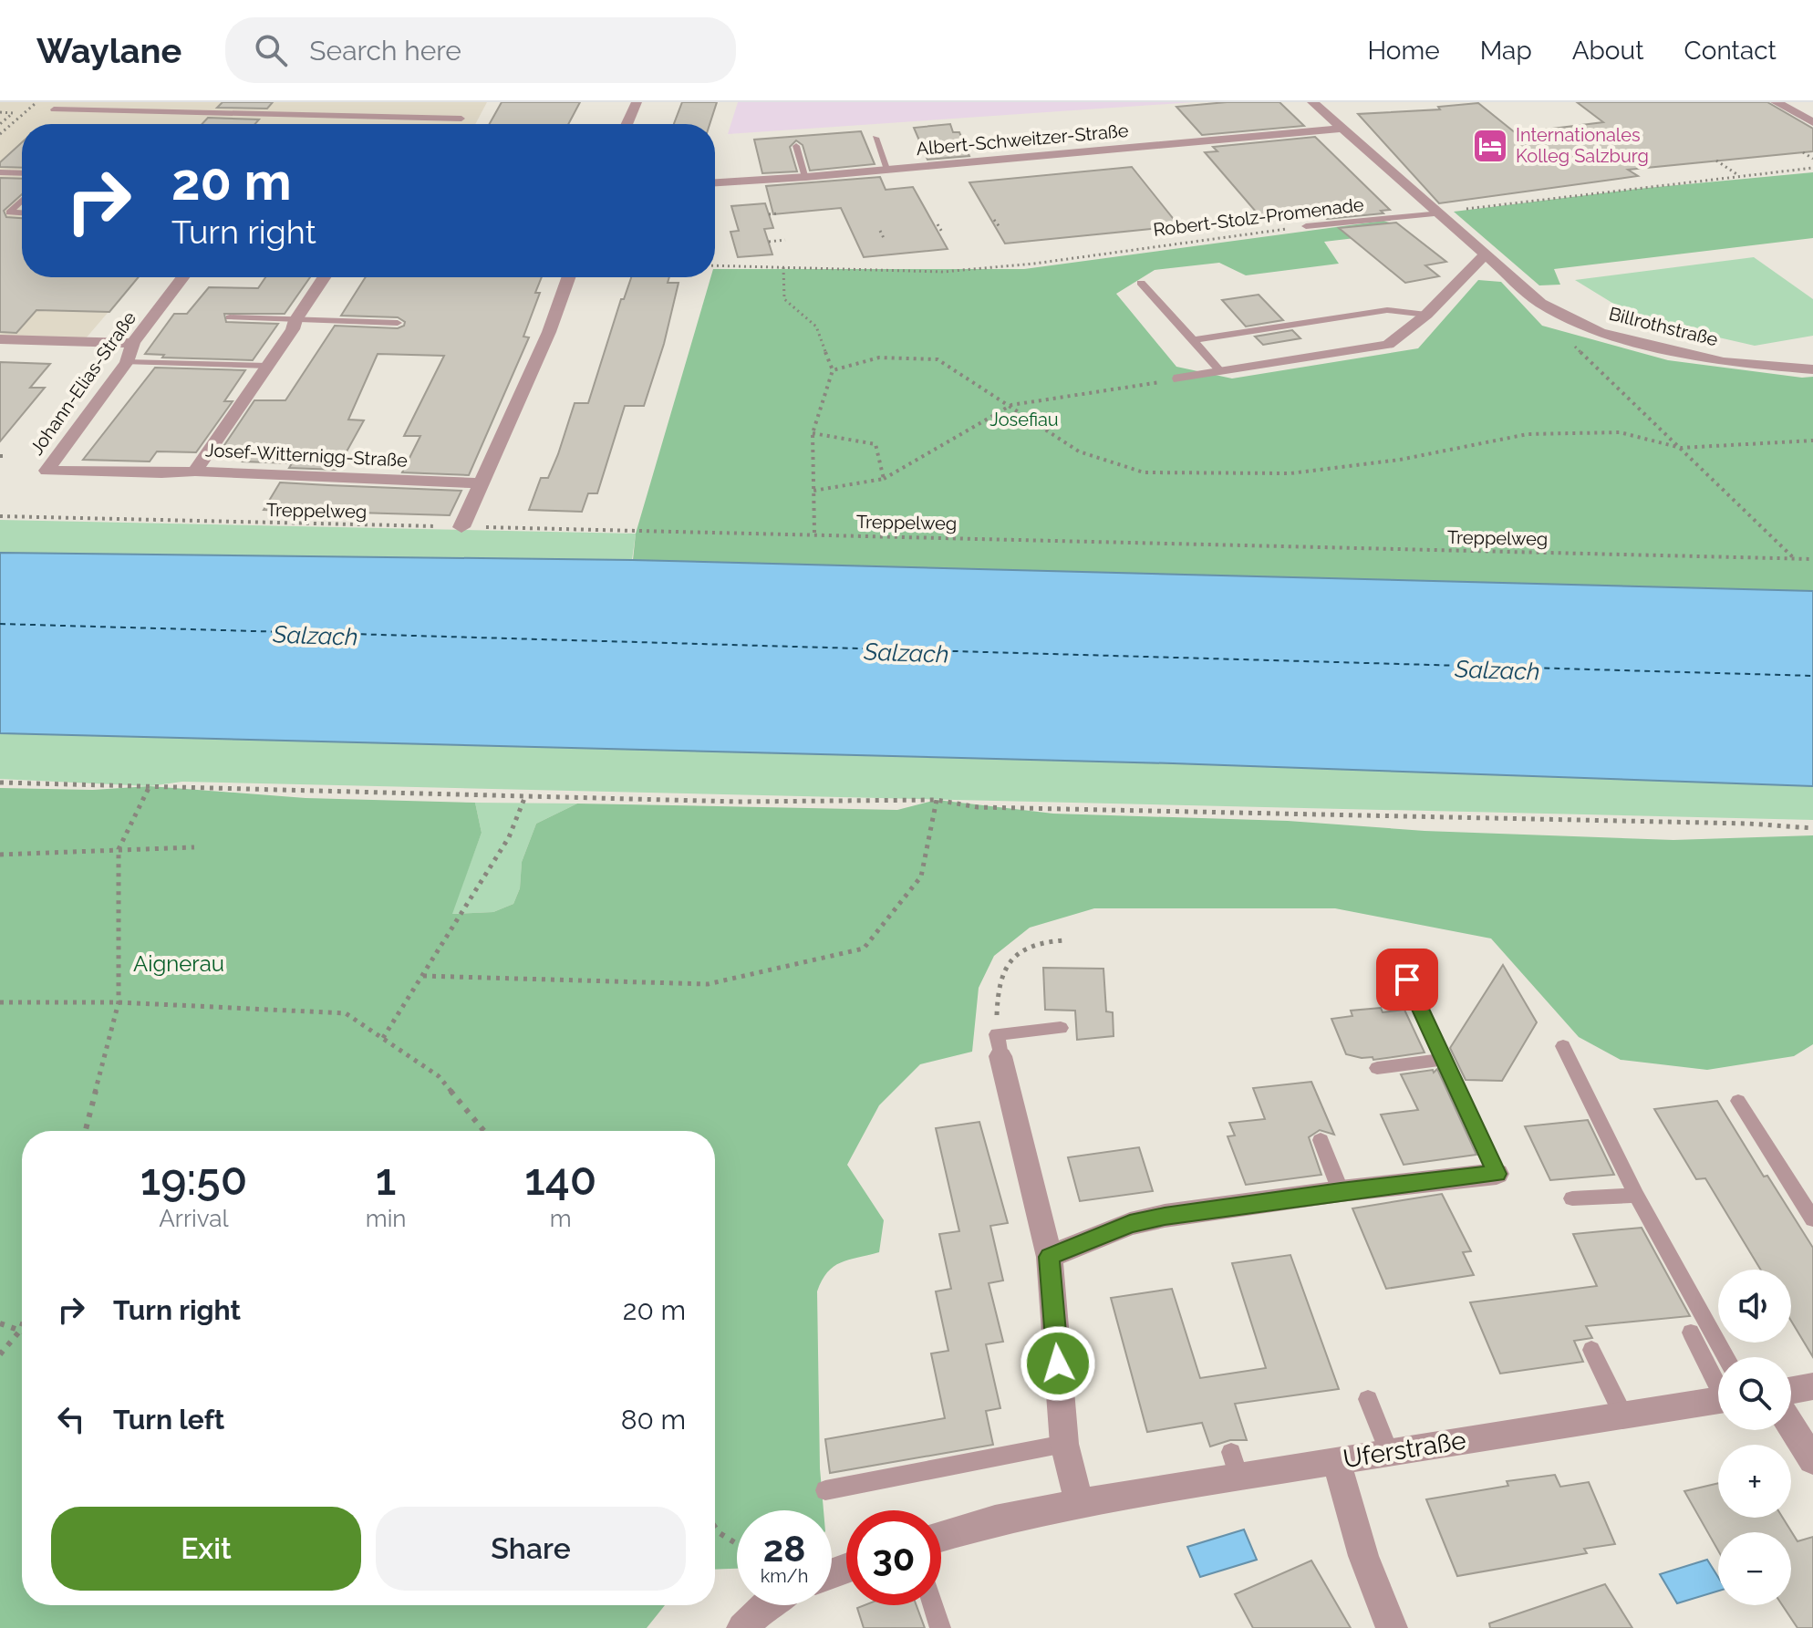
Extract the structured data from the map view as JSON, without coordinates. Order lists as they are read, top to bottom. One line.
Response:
{"streets":{"street":["Albert-Schweitzer-Straße","Billrothstraße","Johann-Elias-Straße","Josef-Witternigg-Straße","Uferstraße"],"lane":["Robert-Stolz-Promenade"],"path":["Treppelweg"]},"crossings":[["Albert-Schweitzer-Straße","Billrothstraße"],["Robert-Stolz-Promenade","Billrothstraße"],["Johann-Elias-Straße","Josef-Witternigg-Straße"]],"water":["Salzach"],"parks":["Josefiau","Aignerau"],"places":{"hotel":["Internationales Kolleg Salzburg"]},"page":{"header":"Waylane","search":"Search here","nav":["Home","Map","About","Contact"],"turn":["20 m","Turn right"],"eta":["19:50","Arrival","1","min","140","m"],"list":[{"name":"Turn right","value":"20 m"},{"name":"Turn left","value":"80 m"}],"map_buttons":["+","−"],"buttons":["Exit","Share"],"speed":"28 km/h","limit":"30"}}
